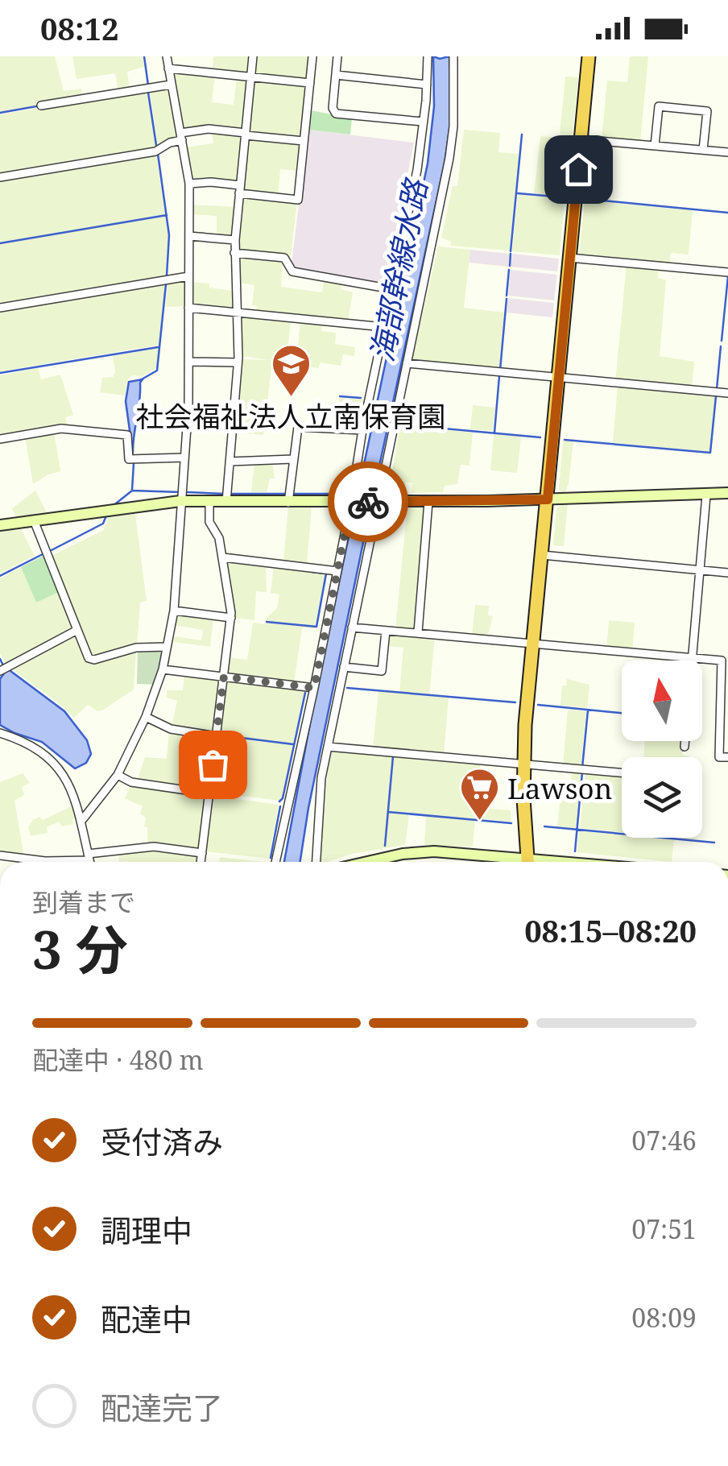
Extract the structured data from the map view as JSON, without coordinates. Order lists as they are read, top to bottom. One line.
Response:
{"water":["海部幹線水路"],"places":{"school or university":["社会福祉法人立南保育園"],"supermarket":["Lawson"]},"north":"top","page":{"status":"08:12","heading":["3 分","到着まで","08:15–08:20"],"bar":"配達中 · 480 m","list":[["受付済み","07:46"],["調理中","07:51"],["配達中","08:09"],"配達完了"]}}
